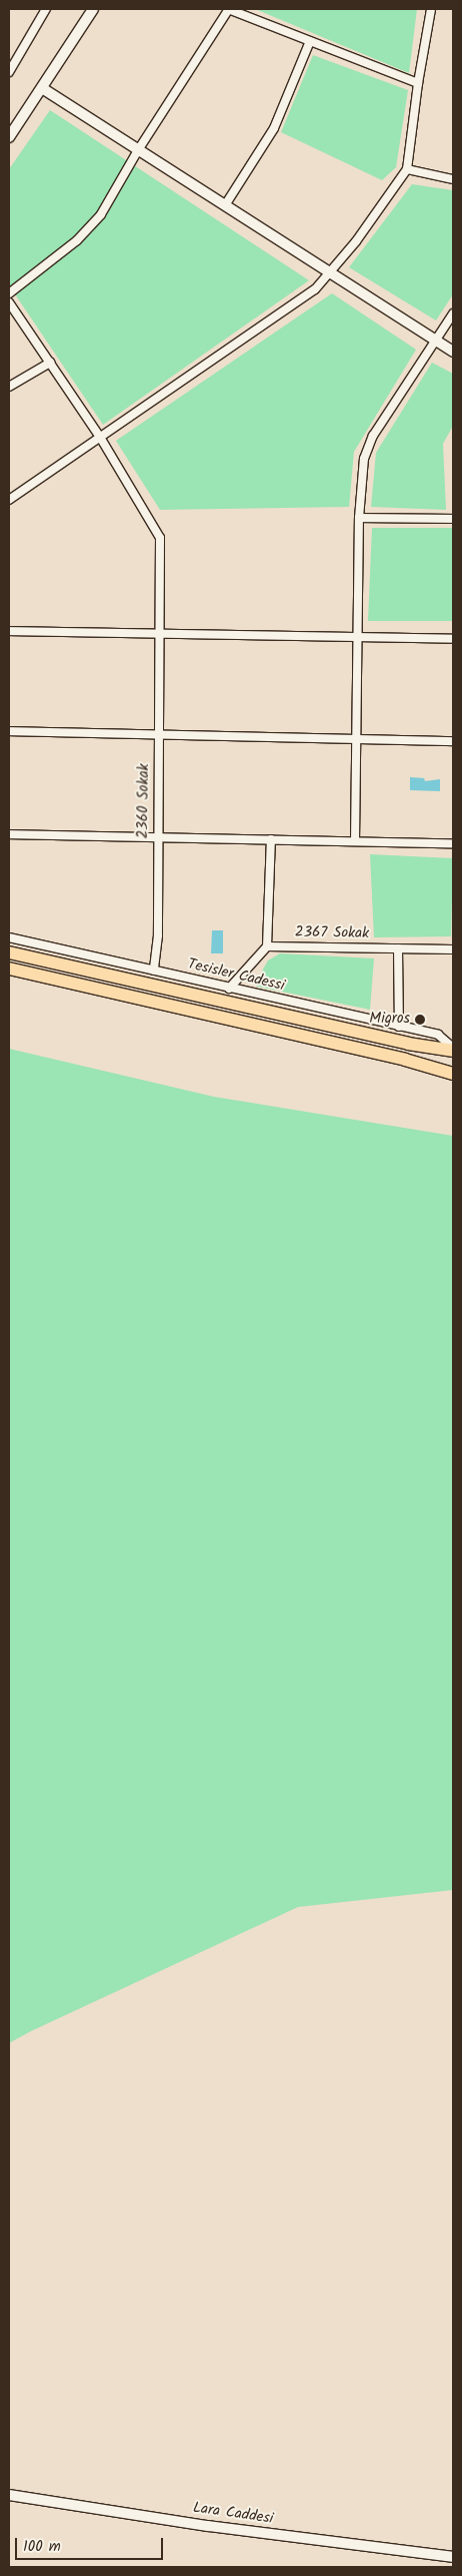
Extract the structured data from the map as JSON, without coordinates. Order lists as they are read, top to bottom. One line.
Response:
{"streets":{"street":["2360 Sokak","2367 Sokak","Tesisler Cadessi","Lara Caddesi"]},"crossings":[["2360 Sokak","Tesisler Cadessi"]],"places":["Migros"],"scale_bar":"100 m"}
